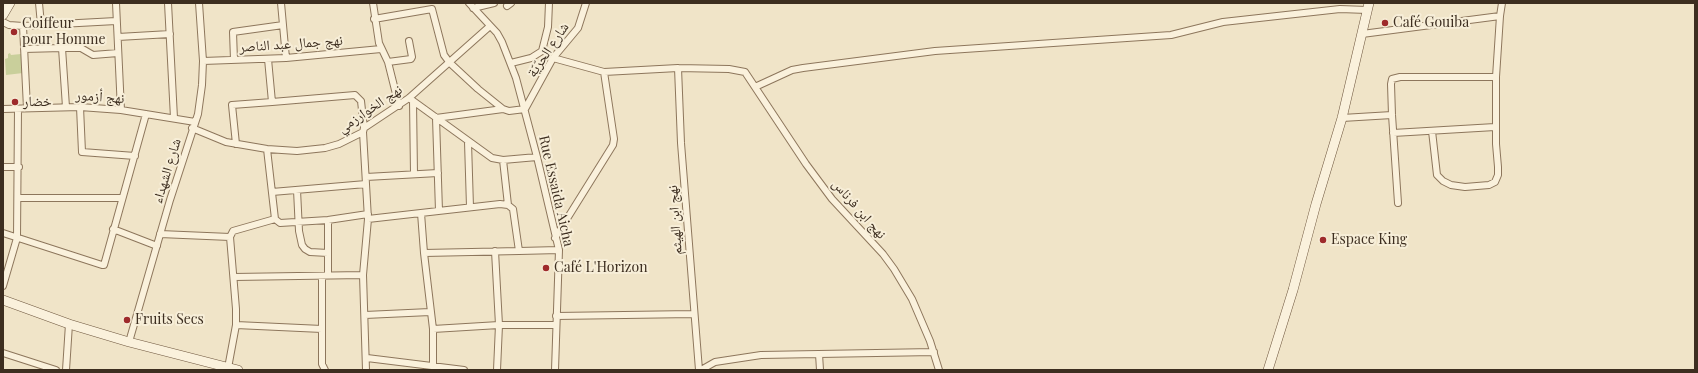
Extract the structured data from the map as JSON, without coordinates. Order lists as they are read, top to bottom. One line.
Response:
{"streets":{"street":["نهج جمال عبد الناصر","شارع الحرّيّة","نهج أزمور","نهج الخوارزمي","شارع الشهداء","Rue Essaida Aicha","نهج ابن فرناس","نهج ابن الهيثم"]},"crossings":[["نهج جمال عبد الناصر","شارع الشهداء"],["شارع الحرّيّة","Rue Essaida Aicha"],["نهج أزمور","نهج الخوارزمي"],["نهج أزمور","شارع الشهداء"],["نهج الخوارزمي","شارع الشهداء"],["نهج الخوارزمي","Rue Essaida Aicha"],["نهج ابن فرناس","نهج ابن الهيثم"]],"places":["Café Gouiba","Coiffeur pour Homme","خضار","Espace King","Café L'Horizon","Fruits Secs"]}
